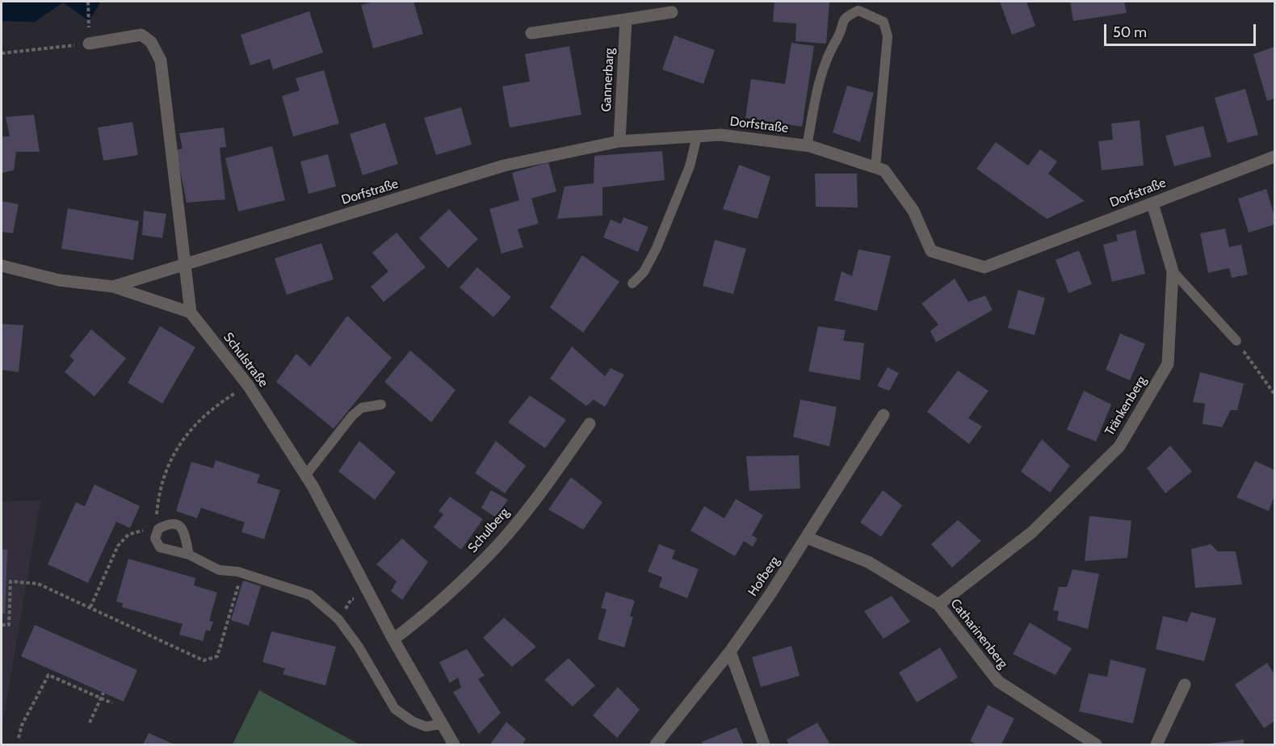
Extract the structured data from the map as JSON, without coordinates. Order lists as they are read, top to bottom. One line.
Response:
{"streets":{"street":["Gannerbarg","Dorfstraße","Schulstraße","Tränkenberg","Schulberg","Hofberg","Catharinenberg"]},"crossings":[["Gannerbarg","Dorfstraße"],["Dorfstraße","Tränkenberg"],["Schulstraße","Schulberg"],["Tränkenberg","Catharinenberg"],["Hofberg","Catharinenberg"]],"scale_bar":"50 m"}
